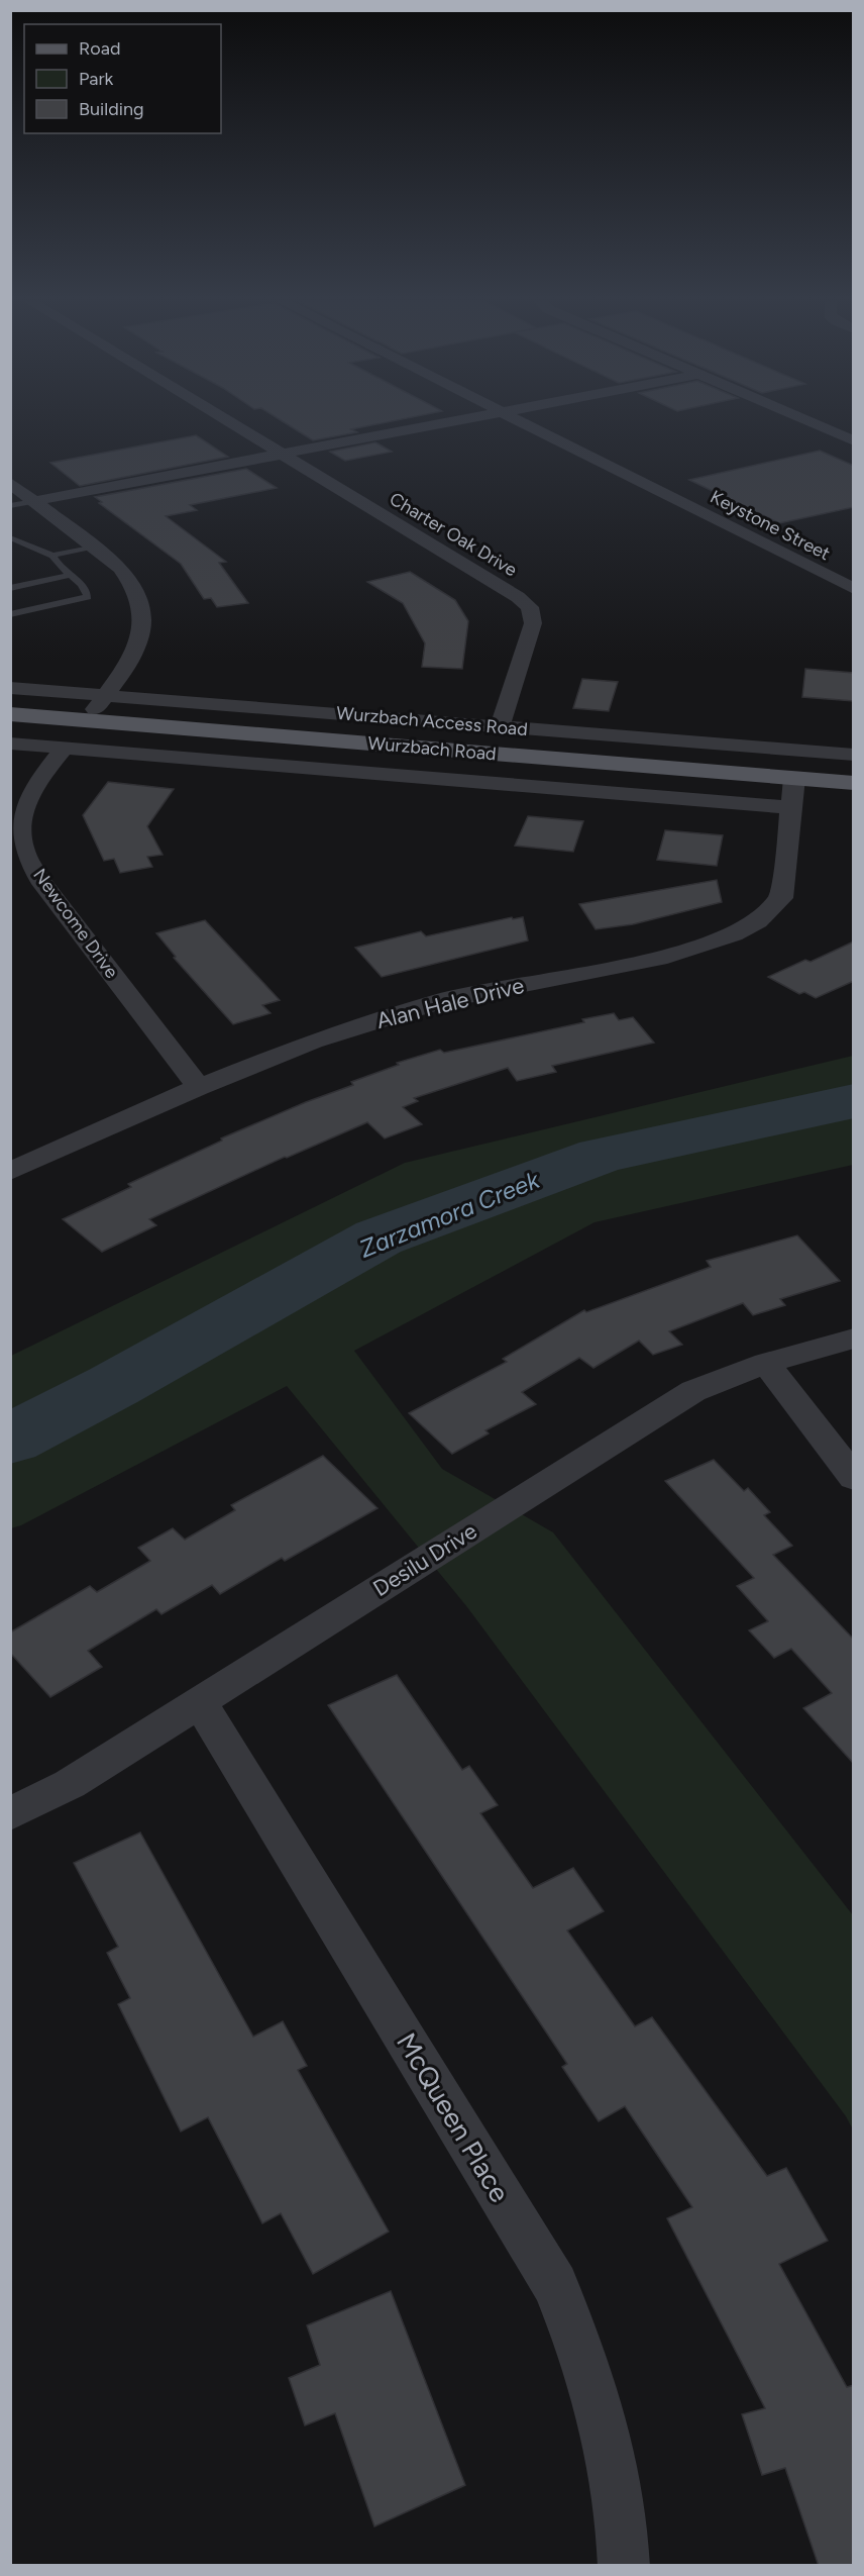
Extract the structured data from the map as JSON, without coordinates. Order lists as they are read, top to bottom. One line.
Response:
{"streets":{"main road":["Wurzbach Road"],"street":["Keystone Street","Charter Oak Drive","Wurzbach Access Road","Newcome Drive","Alan Hale Drive","Desilu Drive","McQueen Place"]},"crossings":[["Charter Oak Drive","Wurzbach Access Road"],["Wurzbach Road","Alan Hale Drive"],["Newcome Drive","Alan Hale Drive"],["Desilu Drive","McQueen Place"]],"water":["Zarzamora Creek"],"legend":["Road","Park","Building"]}
